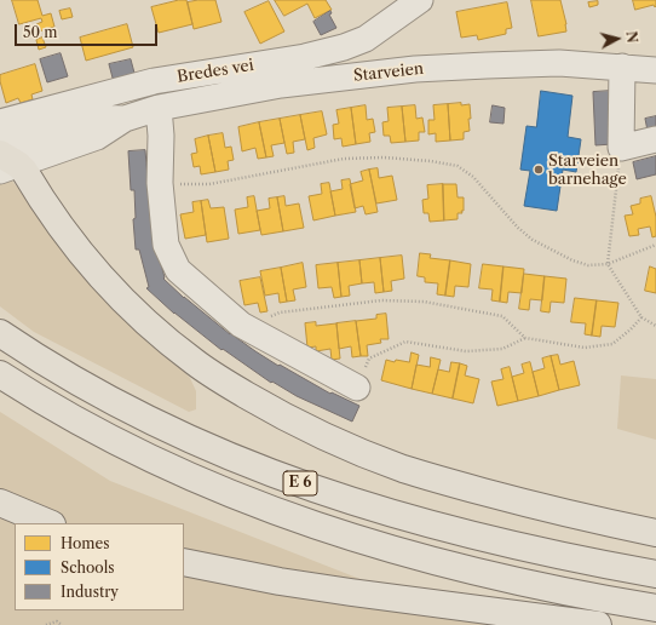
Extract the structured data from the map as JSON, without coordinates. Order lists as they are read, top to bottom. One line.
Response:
{"streets":{"highway":["E 6"],"street":["Bredes vei","Starveien"]},"places":["Starveien barnehage"],"legend":["Homes","Schools","Industry"],"scale_bar":"50 m","north":"right"}
